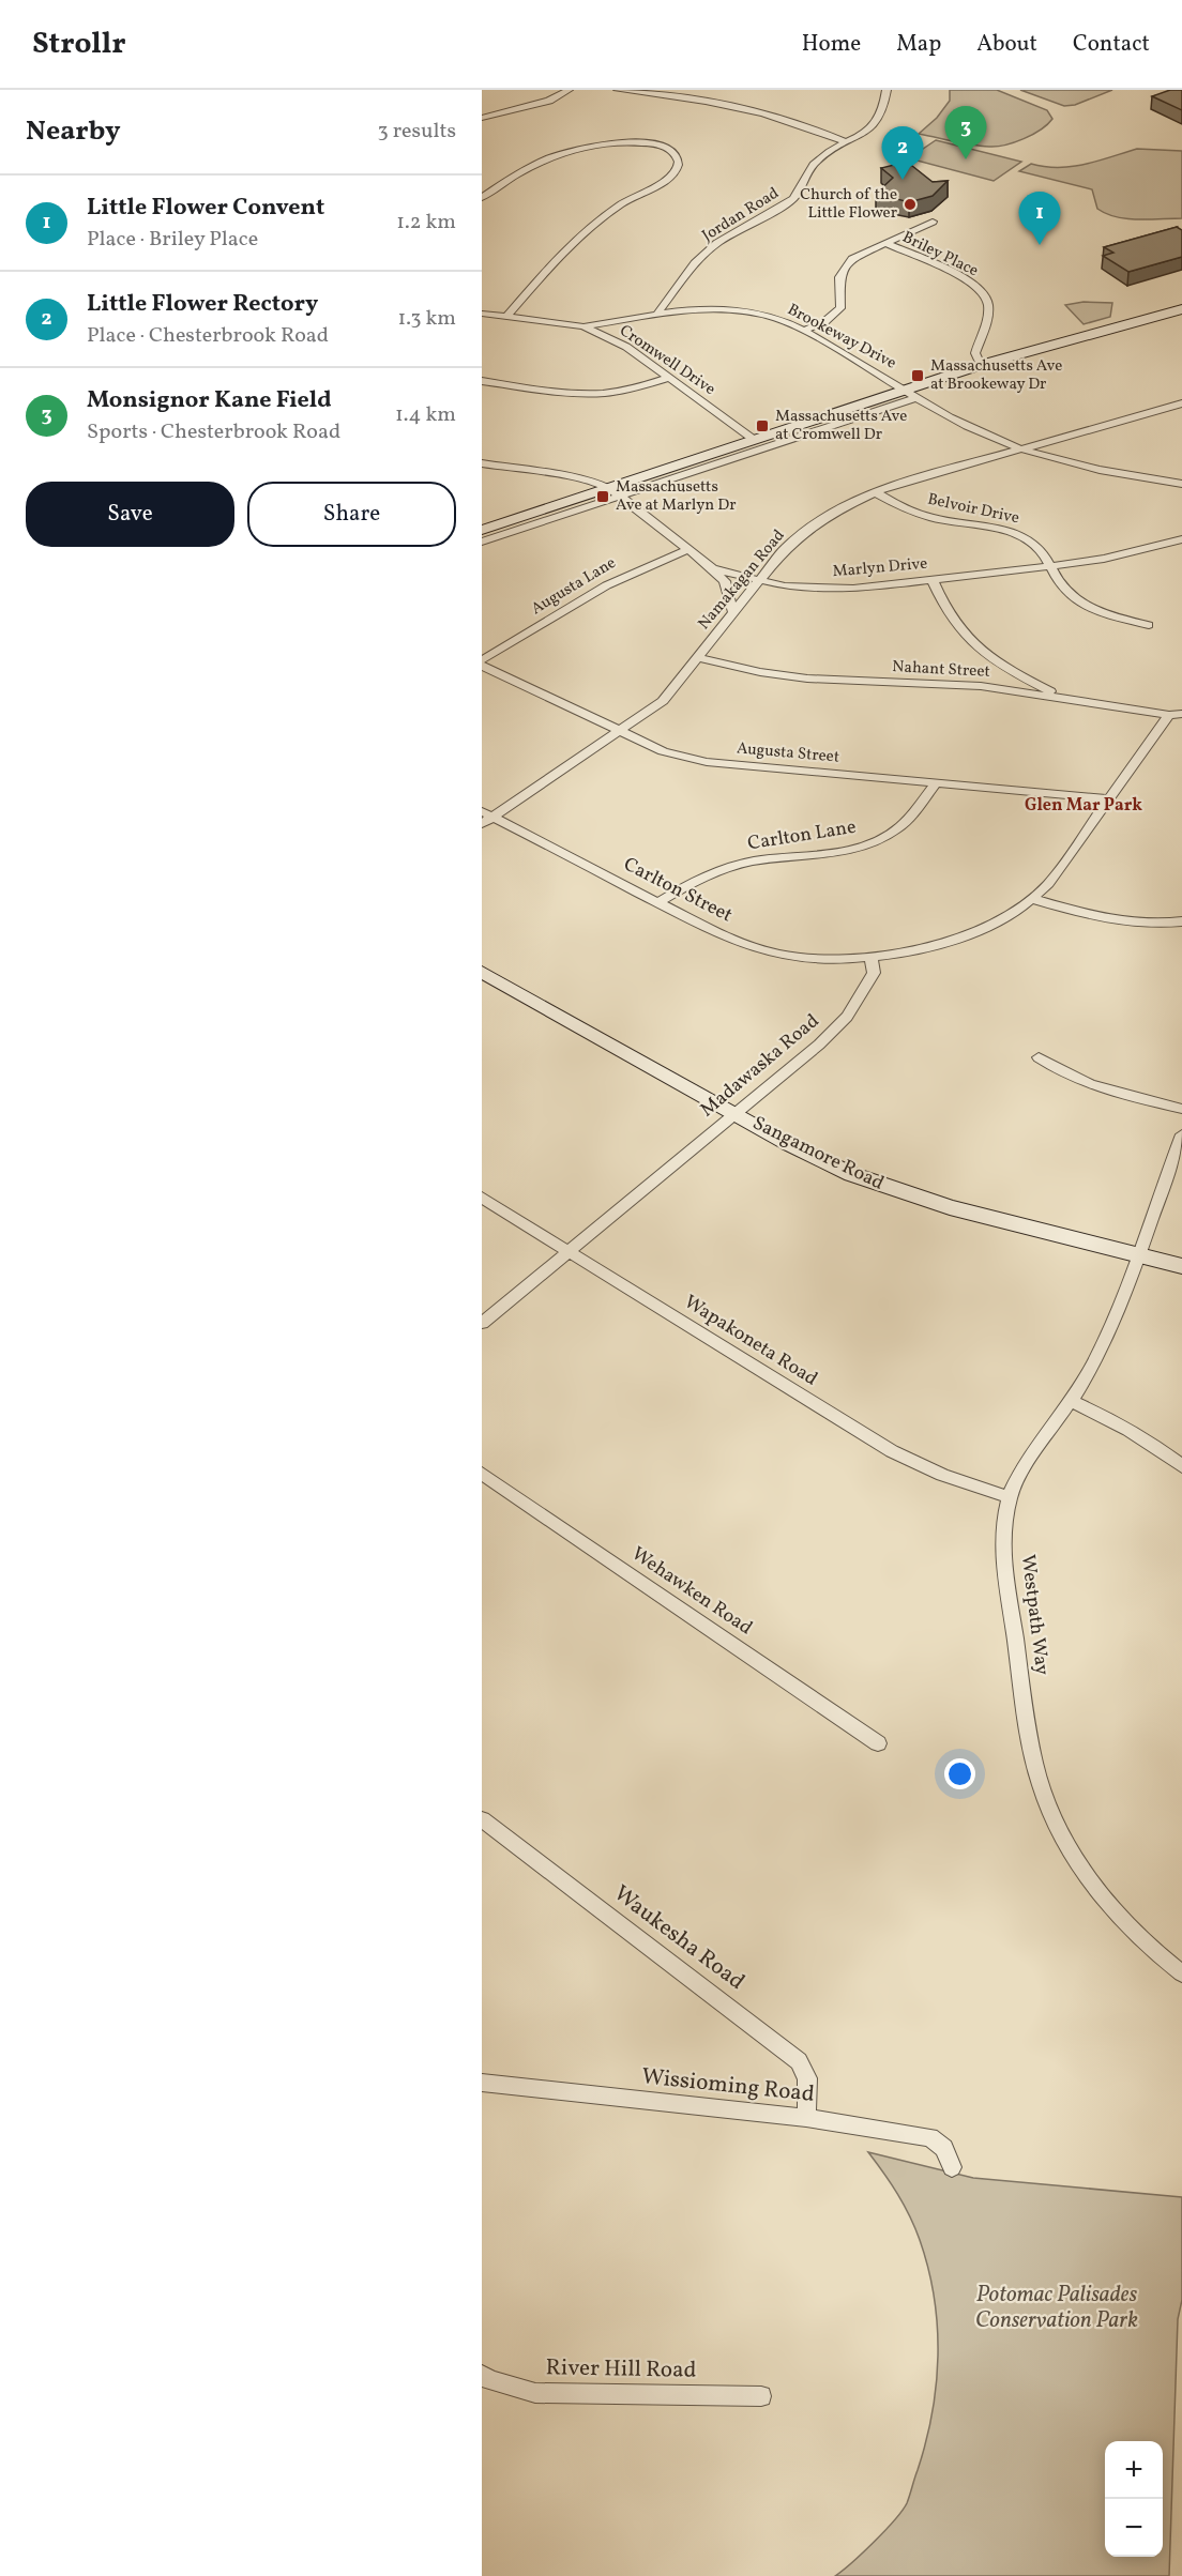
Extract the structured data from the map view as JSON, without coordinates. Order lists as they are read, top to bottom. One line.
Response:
{"streets":{"main road":["Sangamore Road"],"street":["Jordan Road","Briley Place","Brookeway Drive","Cromwell Drive","Belvoir Drive","Marlyn Drive","Namakagan Road","Augusta Lane","Nahant Street","Augusta Street","Carlton Lane","Carlton Street","Madawaska Road","Wapakoneta Road","Wehawken Road","Westpath Way","Waukesha Road","Wissioming Road","River Hill Road"]},"crossings":[["Jordan Road","Brookeway Drive"],["Brookeway Drive","Cromwell Drive"],["Brookeway Drive","Namakagan Road"],["Belvoir Drive","Marlyn Drive"],["Belvoir Drive","Namakagan Road"],["Marlyn Drive","Namakagan Road"],["Marlyn Drive","Augusta Lane"],["Namakagan Road","Nahant Street"],["Namakagan Road","Augusta Street"],["Namakagan Road","Carlton Street"],["Augusta Street","Carlton Lane"],["Carlton Lane","Carlton Street"],["Carlton Street","Madawaska Road"],["Madawaska Road","Sangamore Road"],["Madawaska Road","Wapakoneta Road"],["Sangamore Road","Westpath Way"],["Wapakoneta Road","Westpath Way"],["Waukesha Road","Wissioming Road"]],"districts":["Glen Mar Park"],"parks":["Potomac Palisades Conservation Park"],"places":{"other":["Church of the Little Flower"],"transit":["Massachusetts Ave at Brookeway Dr","Massachusetts Ave at Cromwell Dr","Massachusetts Ave at Marlyn Dr"]},"page":{"header":"Strollr","nav":["Home","Map","About","Contact"],"heading":["Nearby","3 results"],"pins":["3","2","1"],"list":[{"mark":"1","name":"Little Flower Convent","note":"Place · Briley Place","value":"1.2 km"},{"mark":"2","name":"Little Flower Rectory","note":"Place · Chesterbrook Road","value":"1.3 km"},{"mark":"3","name":"Monsignor Kane Field","note":"Sports · Chesterbrook Road","value":"1.4 km"}],"buttons":["Save","Share"],"map_buttons":["+","−"]}}
